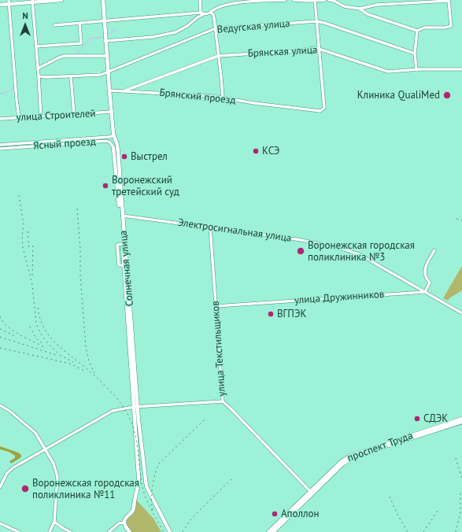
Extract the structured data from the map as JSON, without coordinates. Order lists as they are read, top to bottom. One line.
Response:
{"streets":{"main road":["Солнечная улица","проспект Труда"],"street":["Ведугская улица","Брянская улица","Брянский проезд","улица Строителей","Ясный проезд","Электросигнальная улица","улица Дружинников","улица Текстильщиков"]},"crossings":[["Ведугская улица","Солнечная улица"],["Брянская улица","Брянский проезд"],["Брянский проезд","Солнечная улица"],["улица Строителей","Солнечная улица"],["Ясный проезд","Солнечная улица"],["Электросигнальная улица","Солнечная улица"],["Электросигнальная улица","улица Дружинников"],["Электросигнальная улица","улица Текстильщиков"],["улица Дружинников","улица Текстильщиков"],["улица Текстильщиков","проспект Труда"]],"places":["Клиника QualiMed","КСЭ","Выстрел","Воронежский третейский суд","Воронежская городская поликлиника №3","ВГПЭК","СДЭК","Воронежская городская поликлиника №11","Аполлон"],"north":"top"}
